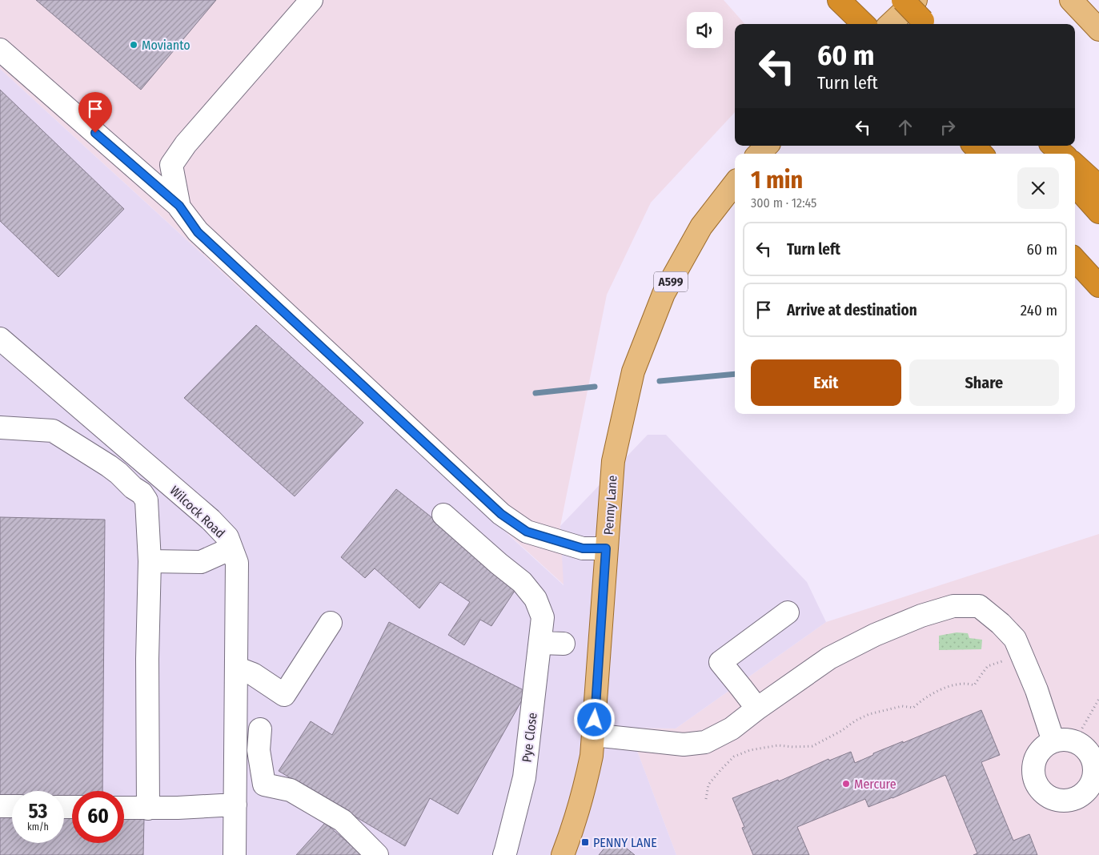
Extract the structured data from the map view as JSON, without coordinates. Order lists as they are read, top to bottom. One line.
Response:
{"streets":{"main road":["A599","Penny Lane"],"street":["Wilcock Road","Pye Close"]},"places":{"other":["Movianto","Mercure"],"transit":["PENNY LANE"]},"page":{"turn":["60 m","Turn left"],"heading":["1 min","300 m · 12:45"],"list":[{"name":"Turn left","value":"60 m"},{"name":"Arrive at destination","value":"240 m"}],"buttons":["Exit","Share"],"speed":"53 km/h","limit":"60"}}
